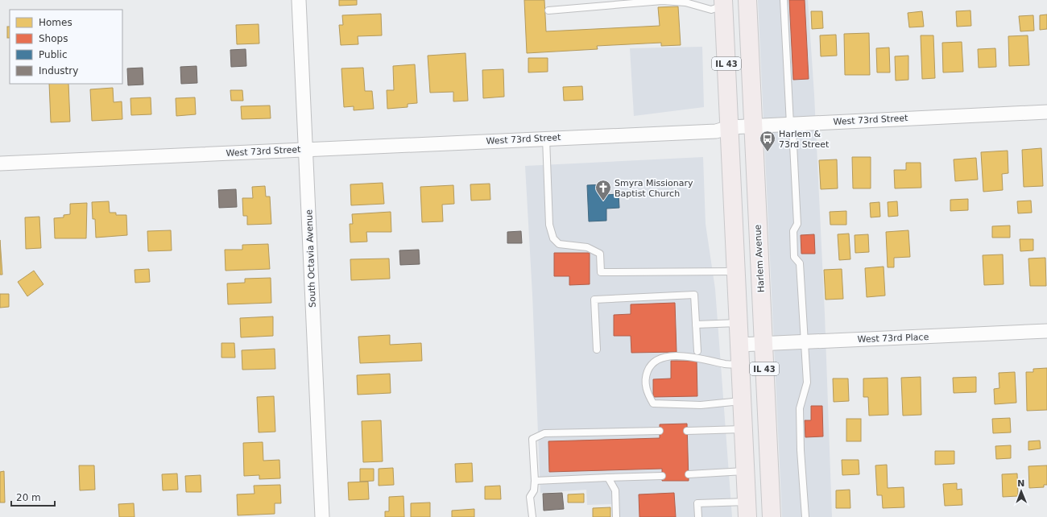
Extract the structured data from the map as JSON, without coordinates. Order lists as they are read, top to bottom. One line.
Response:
{"streets":{"main road":["IL 43","Harlem Avenue"],"street":["West 73rd Street","South Octavia Avenue","West 73rd Place"]},"crossings":[["IL 43","West 73rd Street"],["IL 43","West 73rd Place"],["West 73rd Street","South Octavia Avenue"],["West 73rd Street","Harlem Avenue"],["Harlem Avenue","West 73rd Place"]],"places":{"bus stop":["Harlem & 73rd Street"],"church":["Smyra Missionary Baptist Church"]},"legend":["Homes","Shops","Public","Industry"],"scale_bar":"20 m","north":"top"}
